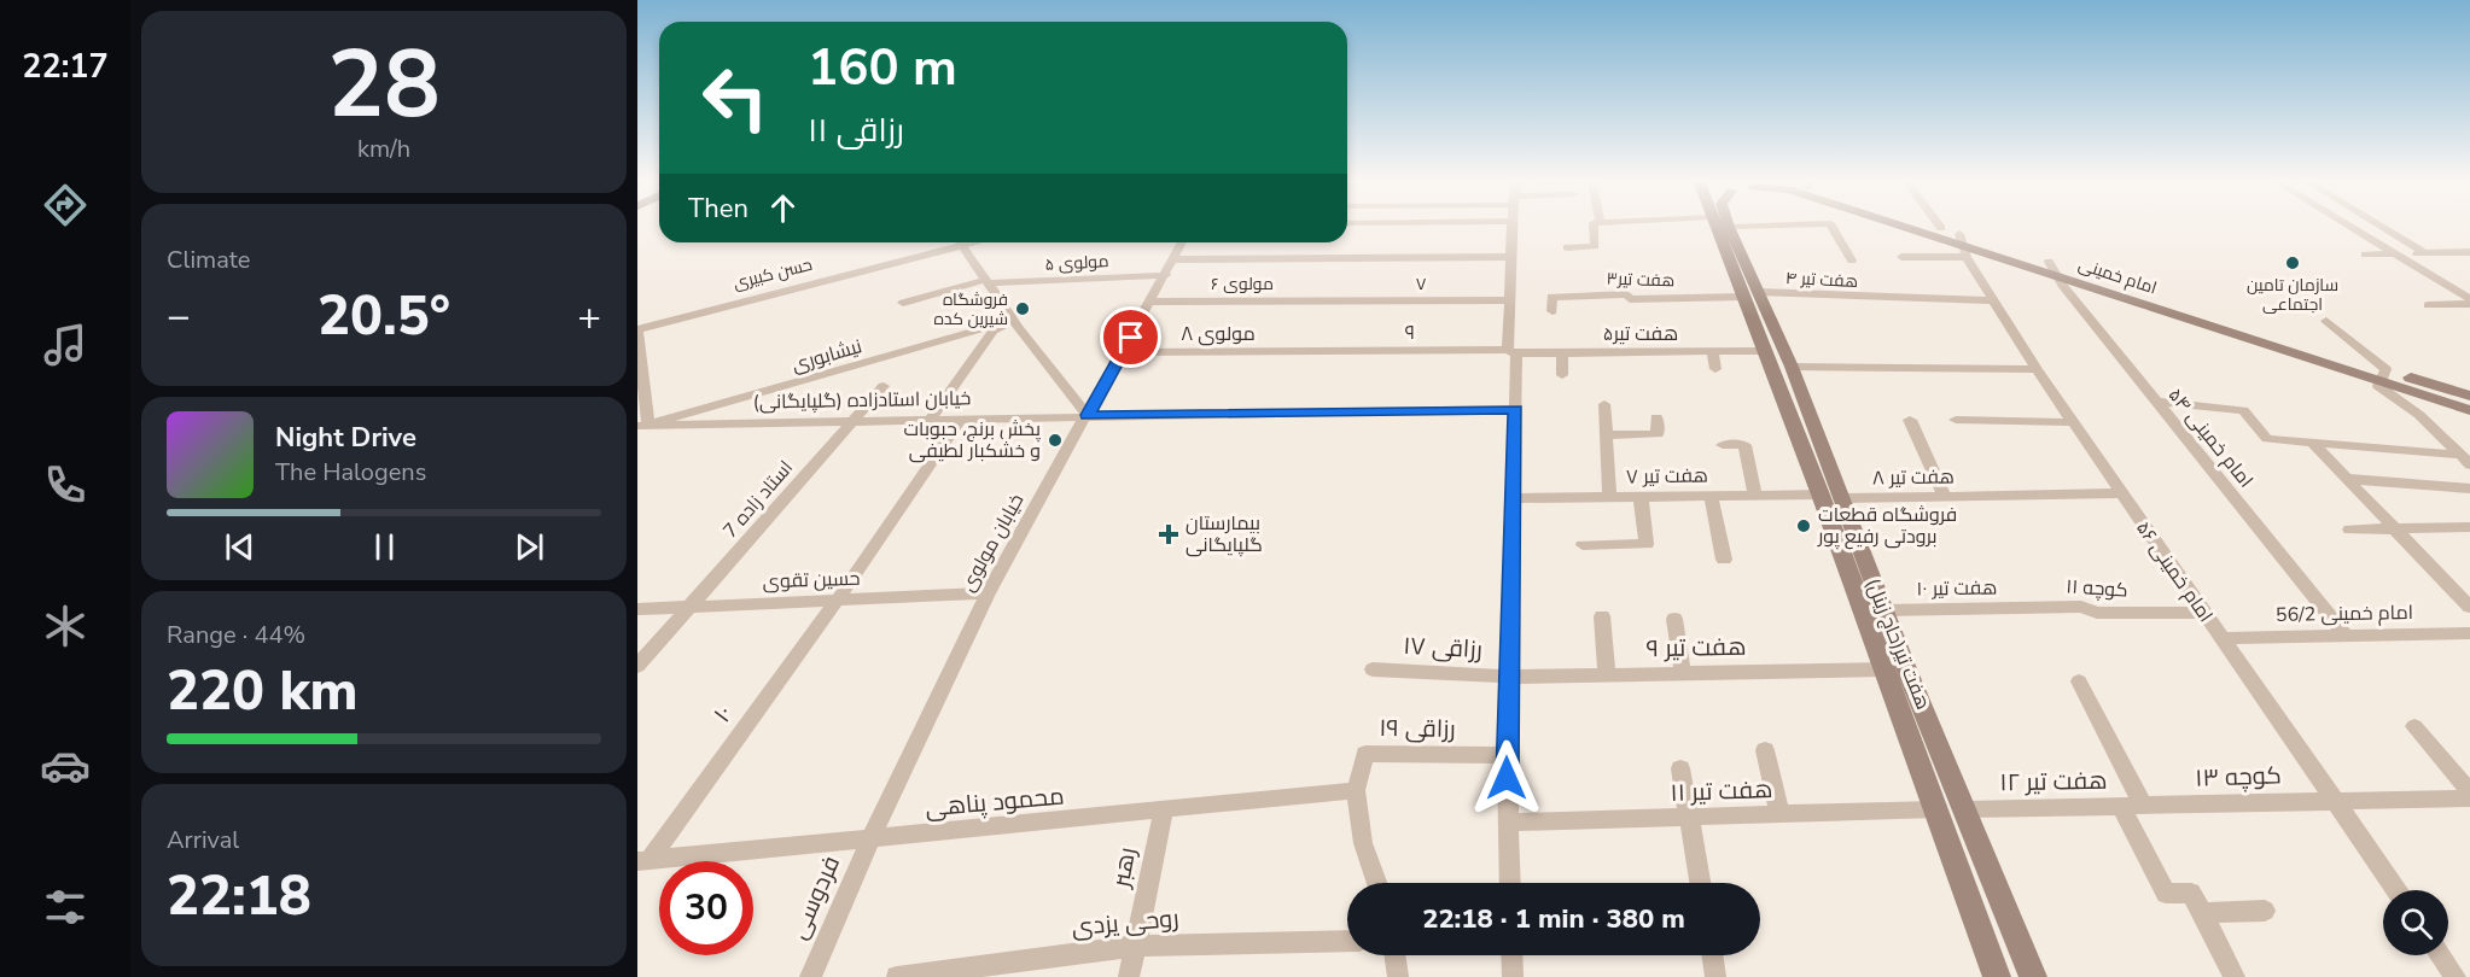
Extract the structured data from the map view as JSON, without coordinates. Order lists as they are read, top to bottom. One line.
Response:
{"streets":{"main road":["امام خمینی","هفت تیر(حاج زینل)"],"street":["مولوی ۵","حسن کبیری","هفت تیر۳","هفت تیر ۴","مولوی ۶","۷","۹","مولوی ۸","هفت تیر۵","نیشابوری","خیابان استادزاده (گلپایگانی)","امام خمینی ۵۴","هفت تیر ۷","هفت تیر ۸","استاد زاده 7","خیابان مولوی","امام خمینی ۵۶","حسین تقوی","هفت تیر ۱۰","کوچه ۱۱","امام خمینی 56/2","رزاقی ۱۷","هفت تیر ۹","۱۰","رزاقی ۱۹","کوچه ۱۳","هفت تیر ۱۲","هفت تیر ۱۱","محمود پناهی","رهبر","فردوسی","روحی یزدی"]},"crossings":[["مولوی ۵","خیابان مولوی"],["حسن کبیری","نیشابوری"],["حسن کبیری","خیابان استادزاده (گلپایگانی)"],["امام خمینی","امام خمینی ۵۴"],["امام خمینی","امام خمینی ۵۶"],["هفت تیر۳","هفت تیر ۴"],["هفت تیر۳","هفت تیر(حاج زینل)"],["هفت تیر ۴","امام خمینی ۵۶"],["هفت تیر ۴","هفت تیر(حاج زینل)"],["مولوی ۶","۷"],["مولوی ۶","خیابان مولوی"],["۹","مولوی ۸"],["۹","هفت تیر۵"],["مولوی ۸","خیابان مولوی"],["هفت تیر۵","هفت تیر(حاج زینل)"],["نیشابوری","خیابان استادزاده (گلپایگانی)"],["خیابان استادزاده (گلپایگانی)","استاد زاده 7"],["خیابان استادزاده (گلپایگانی)","خیابان مولوی"],["خیابان استادزاده (گلپایگانی)","۱۰"],["امام خمینی ۵۴","امام خمینی 56/2"],["هفت تیر ۷","هفت تیر(حاج زینل)"],["هفت تیر ۸","امام خمینی ۵۶"],["هفت تیر ۸","هفت تیر(حاج زینل)"],["استاد زاده 7","حسین تقوی"],["خیابان مولوی","حسین تقوی"],["خیابان مولوی","محمود پناهی"],["خیابان مولوی","فردوسی"],["امام خمینی ۵۶","کوچه ۱۱"],["امام خمینی ۵۶","امام خمینی 56/2"],["امام خمینی ۵۶","کوچه ۱۳"],["حسین تقوی","۱۰"],["هفت تیر ۱۰","کوچه ۱۱"],["هفت تیر ۱۰","هفت تیر(حاج زینل)"],["هفت تیر(حاج زینل)","هفت تیر ۹"],["هفت تیر(حاج زینل)","هفت تیر ۱۲"],["هفت تیر(حاج زینل)","هفت تیر ۱۱"],["رزاقی ۱۷","هفت تیر ۹"],["۱۰","محمود پناهی"],["رزاقی ۱۹","محمود پناهی"],["کوچه ۱۳","هفت تیر ۱۲"],["محمود پناهی","رهبر"],["محمود پناهی","فردوسی"],["رهبر","روحی یزدی"]],"places":{"other":["سازمان تامین اجتماعی","فروشگاه شیرین کده","پخش برنج، حبوبات و خشکبار لطیفی","فروشگاه قطعات برودتی رفیع پور"],"health":["بیمارستان گلپایگانی"]},"page":{"tabs":"22:17","tile":[["28","km/h"],"Climate",["Range · 44%","220 km"],["Arrival","22:18"]],"turn":["160 m","رزاقی ۱۱"],"then":"Then","heat":["−","20.5°","+"],"song":["Night Drive","The Halogens"],"limit":"30","trip":"22:18 · 1 min · 380 m"}}
